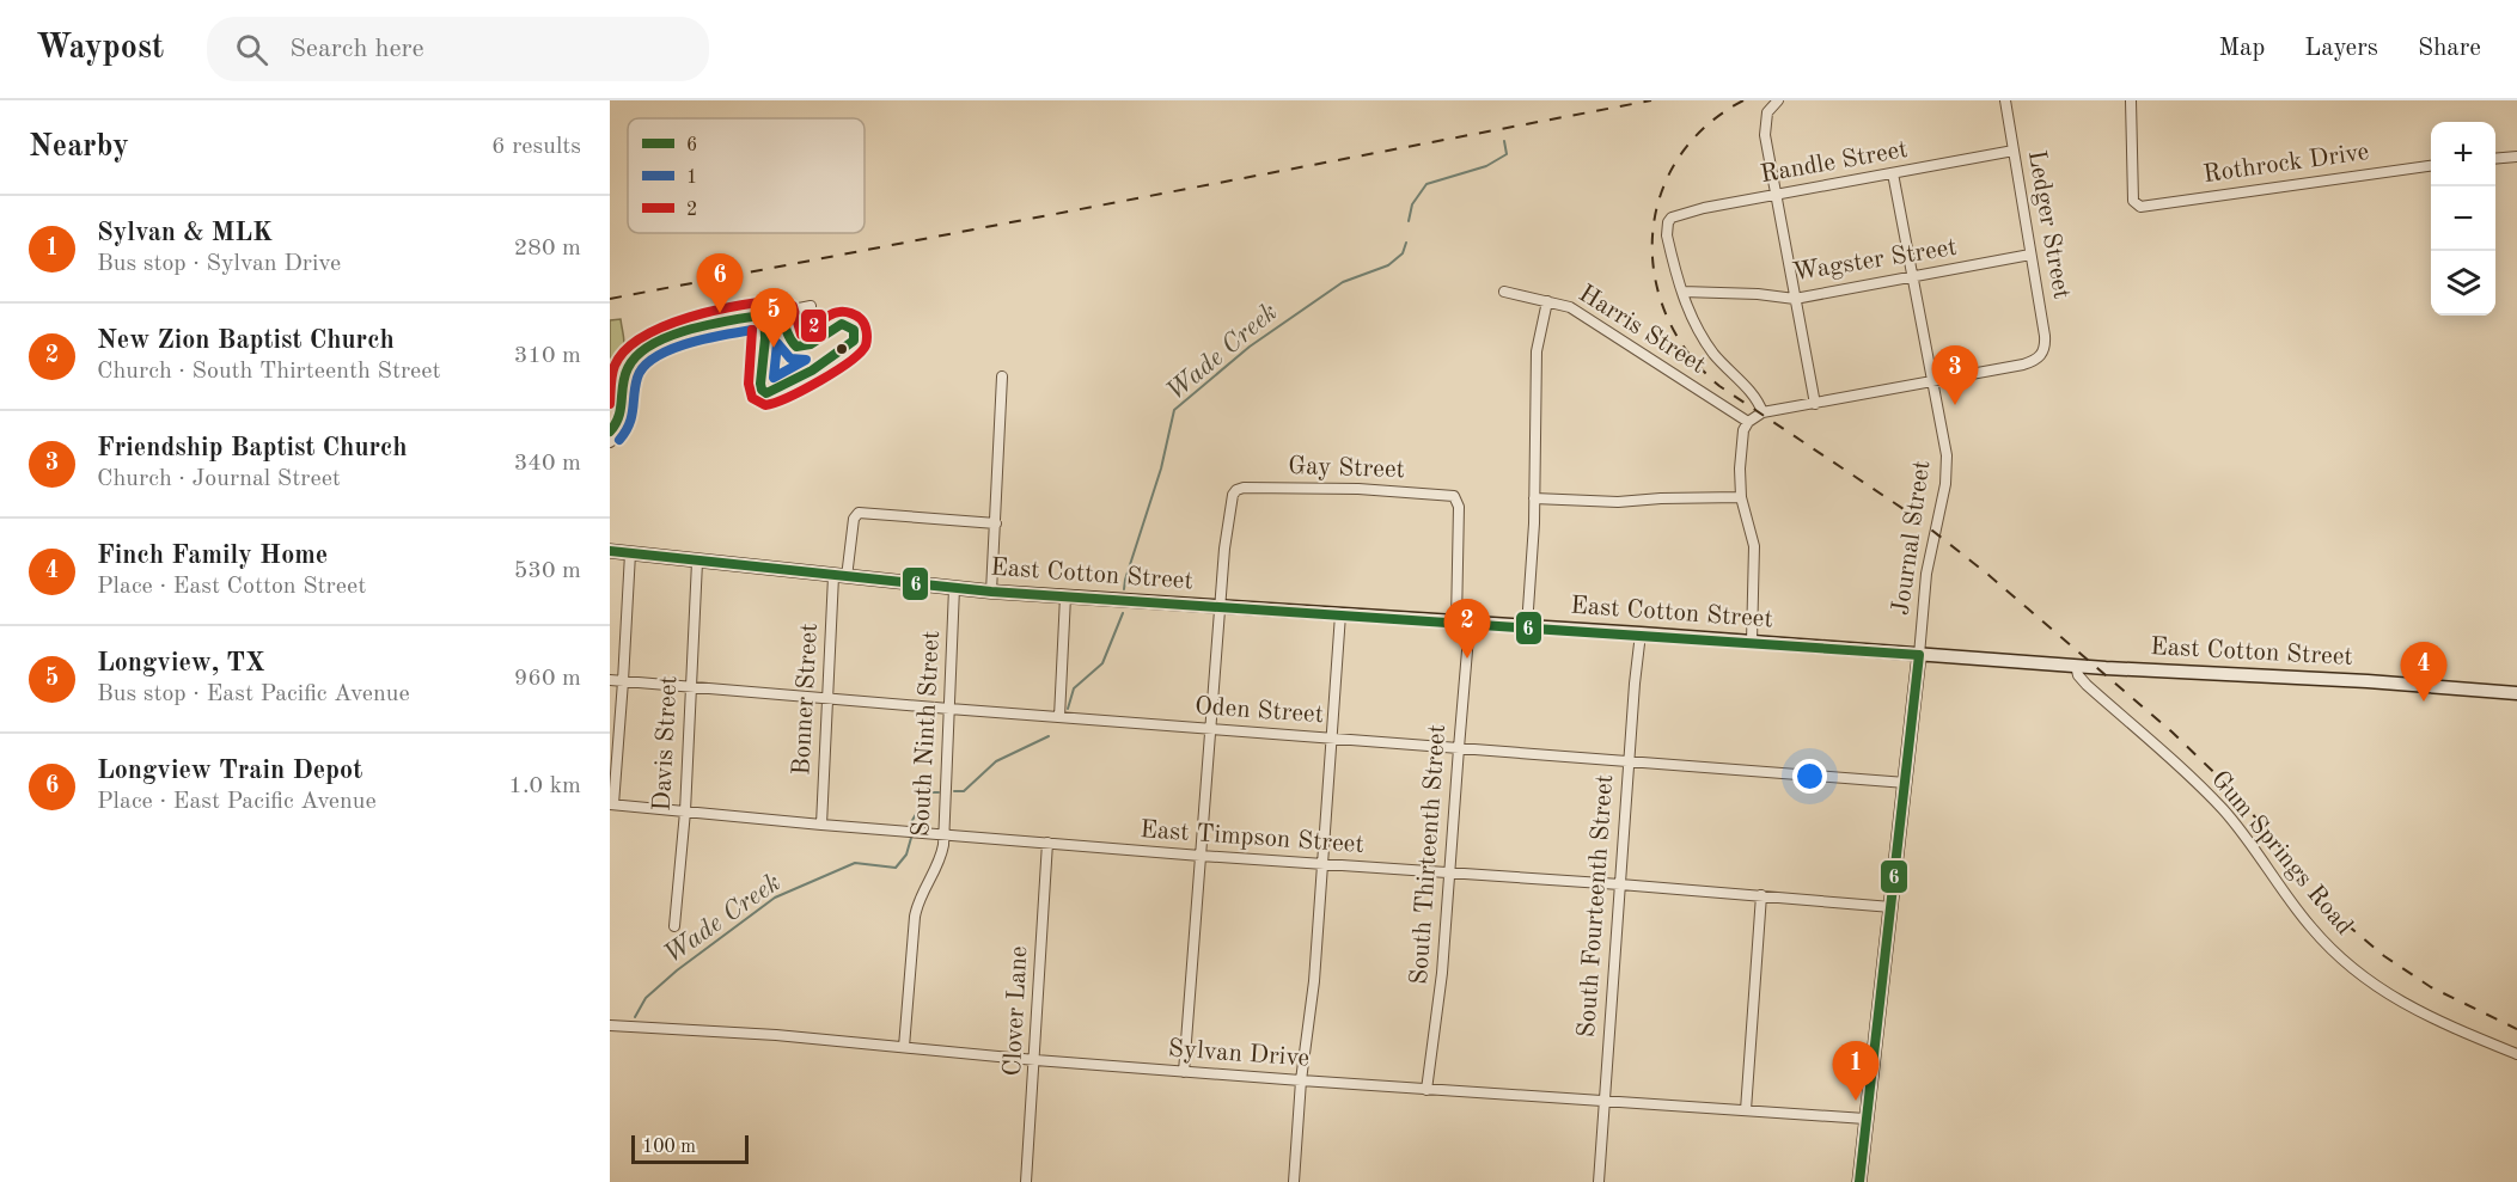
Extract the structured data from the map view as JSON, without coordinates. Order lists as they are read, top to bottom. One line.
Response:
{"streets":{"main road":["East Cotton Street"],"street":["Randle Street","Rothrock Drive","Ledger Street","Wagster Street","Harris Street","Gay Street","Journal Street","Bonner Street","Oden Street","South Ninth Street","Davis Street","East Timpson Street","Gum Springs Road","South Thirteenth Street","South Fourteenth Street","Clover Lane","Sylvan Drive"]},"crossings":[["Randle Street","Ledger Street"],["Randle Street","Wagster Street"],["Randle Street","Journal Street"],["Ledger Street","Wagster Street"],["Ledger Street","Journal Street"],["Wagster Street","Journal Street"],["Gay Street","East Cotton Street"],["Gay Street","South Thirteenth Street"],["Journal Street","East Cotton Street"],["East Cotton Street","Bonner Street"],["East Cotton Street","South Ninth Street"],["East Cotton Street","Davis Street"],["East Cotton Street","Gum Springs Road"],["East Cotton Street","South Thirteenth Street"],["East Cotton Street","South Fourteenth Street"],["Bonner Street","Oden Street"],["Bonner Street","East Timpson Street"],["Oden Street","South Ninth Street"],["Oden Street","Davis Street"],["Oden Street","South Thirteenth Street"],["Oden Street","South Fourteenth Street"],["South Ninth Street","East Timpson Street"],["South Ninth Street","Sylvan Drive"],["Davis Street","East Timpson Street"],["East Timpson Street","South Thirteenth Street"],["East Timpson Street","South Fourteenth Street"],["East Timpson Street","Clover Lane"],["South Thirteenth Street","Sylvan Drive"],["South Fourteenth Street","Sylvan Drive"],["Clover Lane","Sylvan Drive"]],"water":["Wade Creek"],"lines":["transit line 2","transit line 6","transit line 1"],"legend":["6","1","2"],"scale_bar":"100 m","page":{"header":"Waypost","search":"Search here","nav":["Map","Layers","Share"],"heading":["Nearby","6 results"],"map_buttons":["+","−"],"list":[{"mark":"1","name":"Sylvan & MLK","note":"Bus stop · Sylvan Drive","value":"280 m"},{"mark":"2","name":"New Zion Baptist Church","note":"Church · South Thirteenth Street","value":"310 m"},{"mark":"3","name":"Friendship Baptist Church","note":"Church · Journal Street","value":"340 m"},{"mark":"4","name":"Finch Family Home","note":"Place · East Cotton Street","value":"530 m"},{"mark":"5","name":"Longview, TX","note":"Bus stop · East Pacific Avenue","value":"960 m"},{"mark":"6","name":"Longview Train Depot","note":"Place · East Pacific Avenue","value":"1.0 km"}],"pins":["6","5","3","2","4","1"],"scale":"100 m"}}
